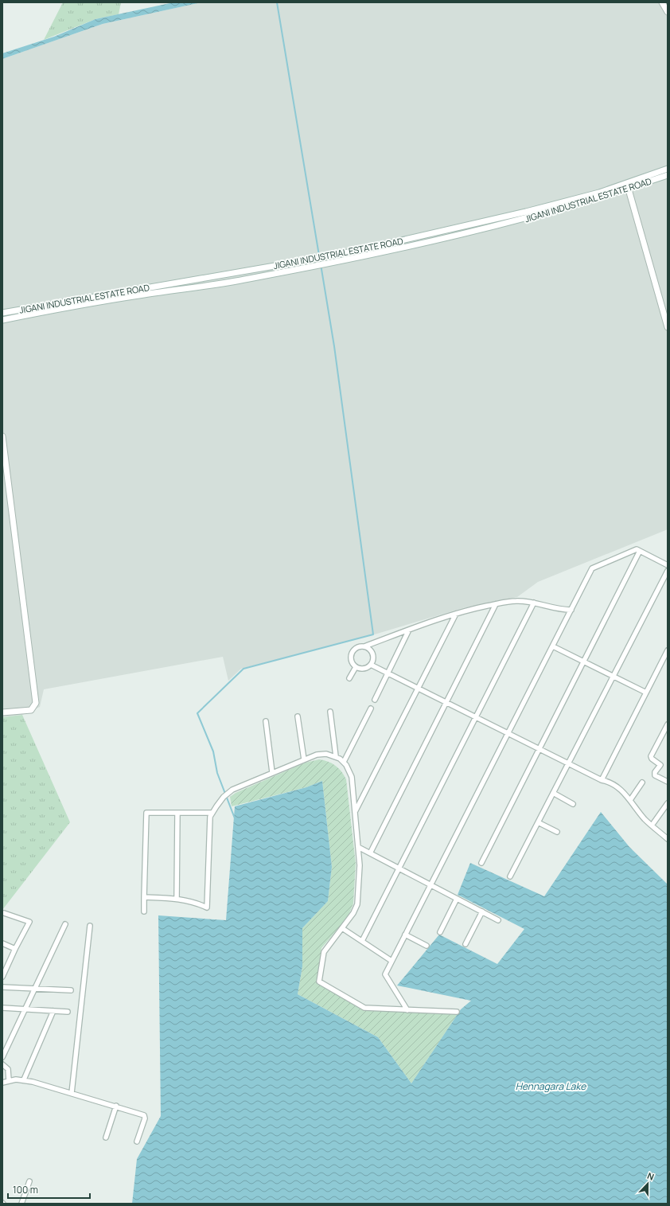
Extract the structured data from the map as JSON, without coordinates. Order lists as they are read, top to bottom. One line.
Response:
{"streets":{"main road":["JIGANI INDUSTRIAL ESTATE ROAD"]},"water":["Hennagara Lake"],"scale_bar":"100 m","north":"top"}
